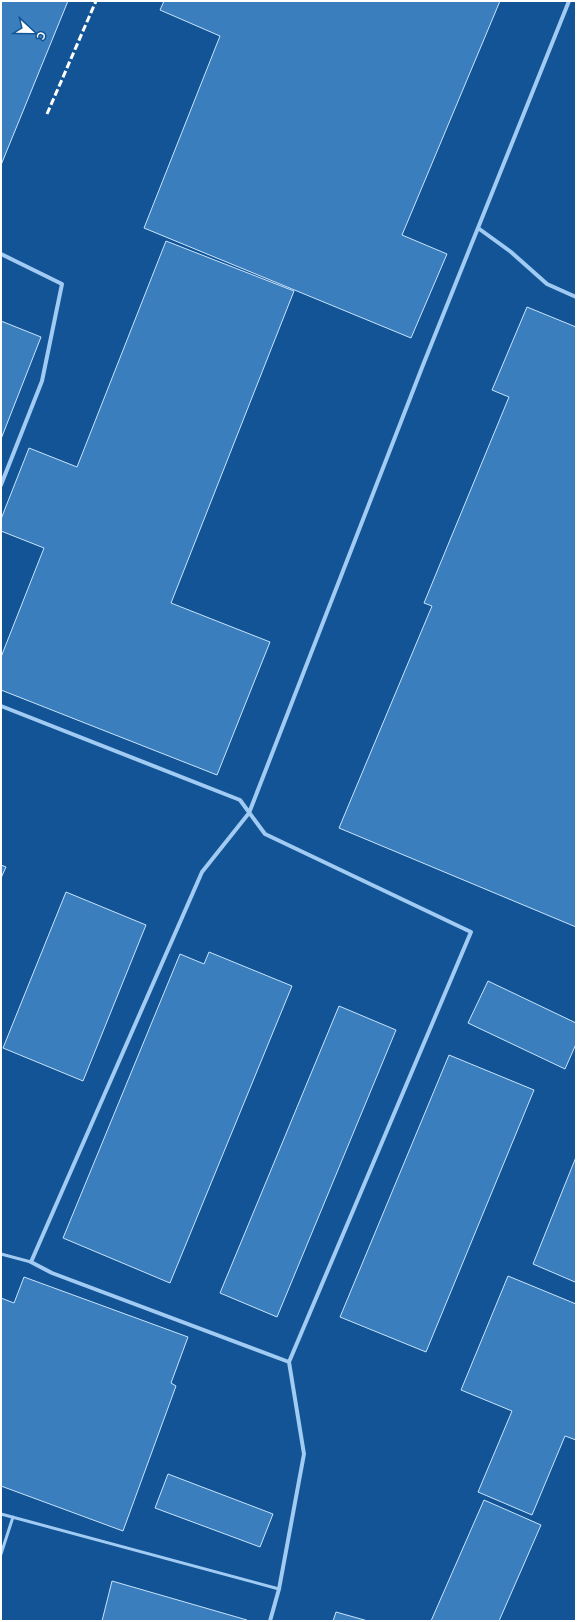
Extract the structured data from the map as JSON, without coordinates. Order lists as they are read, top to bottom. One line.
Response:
{"north":"right"}
